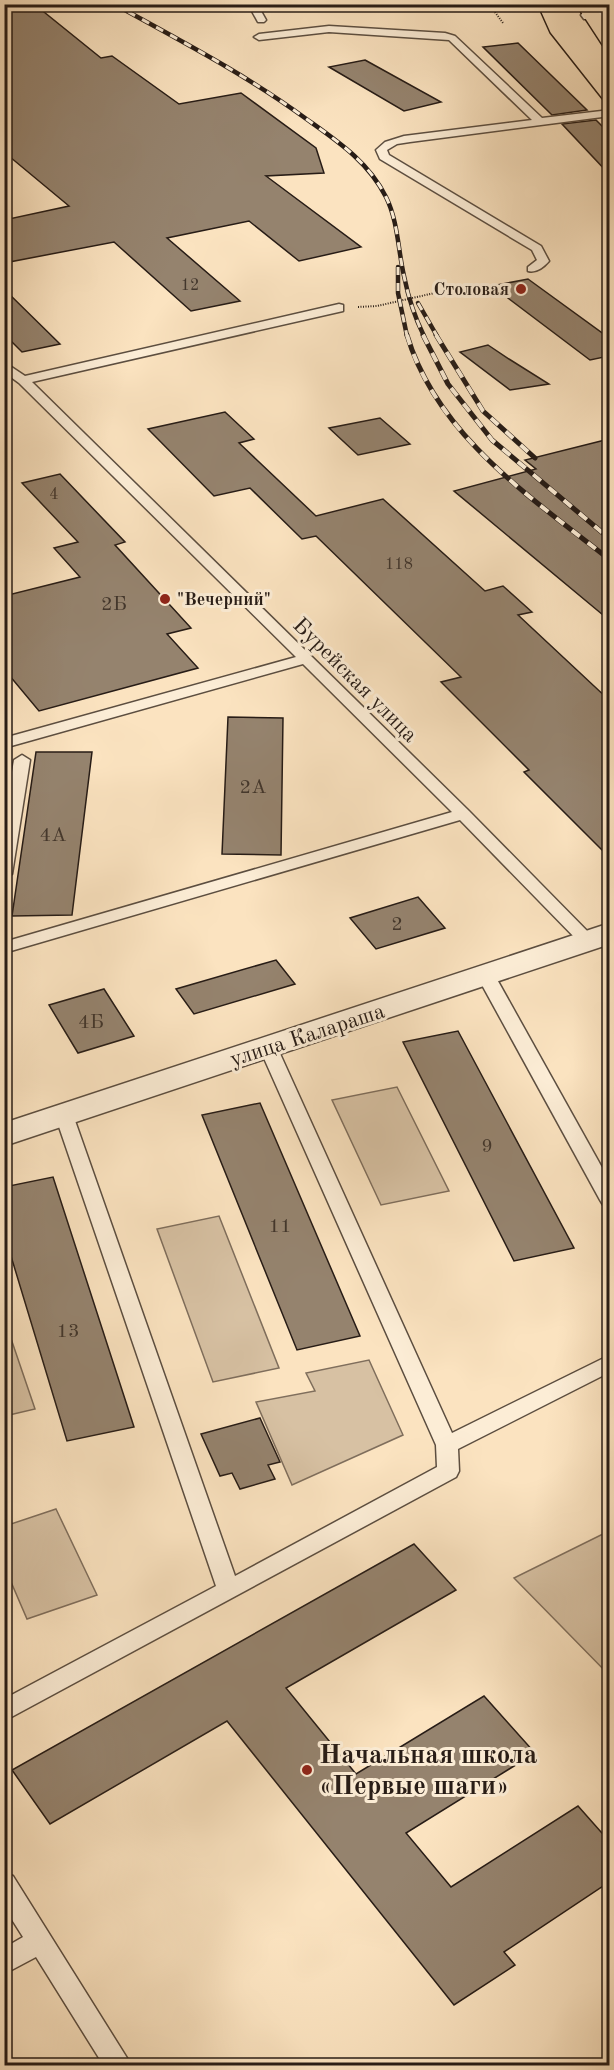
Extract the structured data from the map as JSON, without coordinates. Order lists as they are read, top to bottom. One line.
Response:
{"streets":{"street":["улица Калараша"],"lane":["Бурейская улица"]},"crossings":[["Бурейская улица","улица Калараша"]],"places":["Столовая","\"Вечерний\"","Начальная школа «Первые шаги»"],"house_numbers":["12","4","118","2Б","2А","4А","2","4Б","9","11","13"]}
